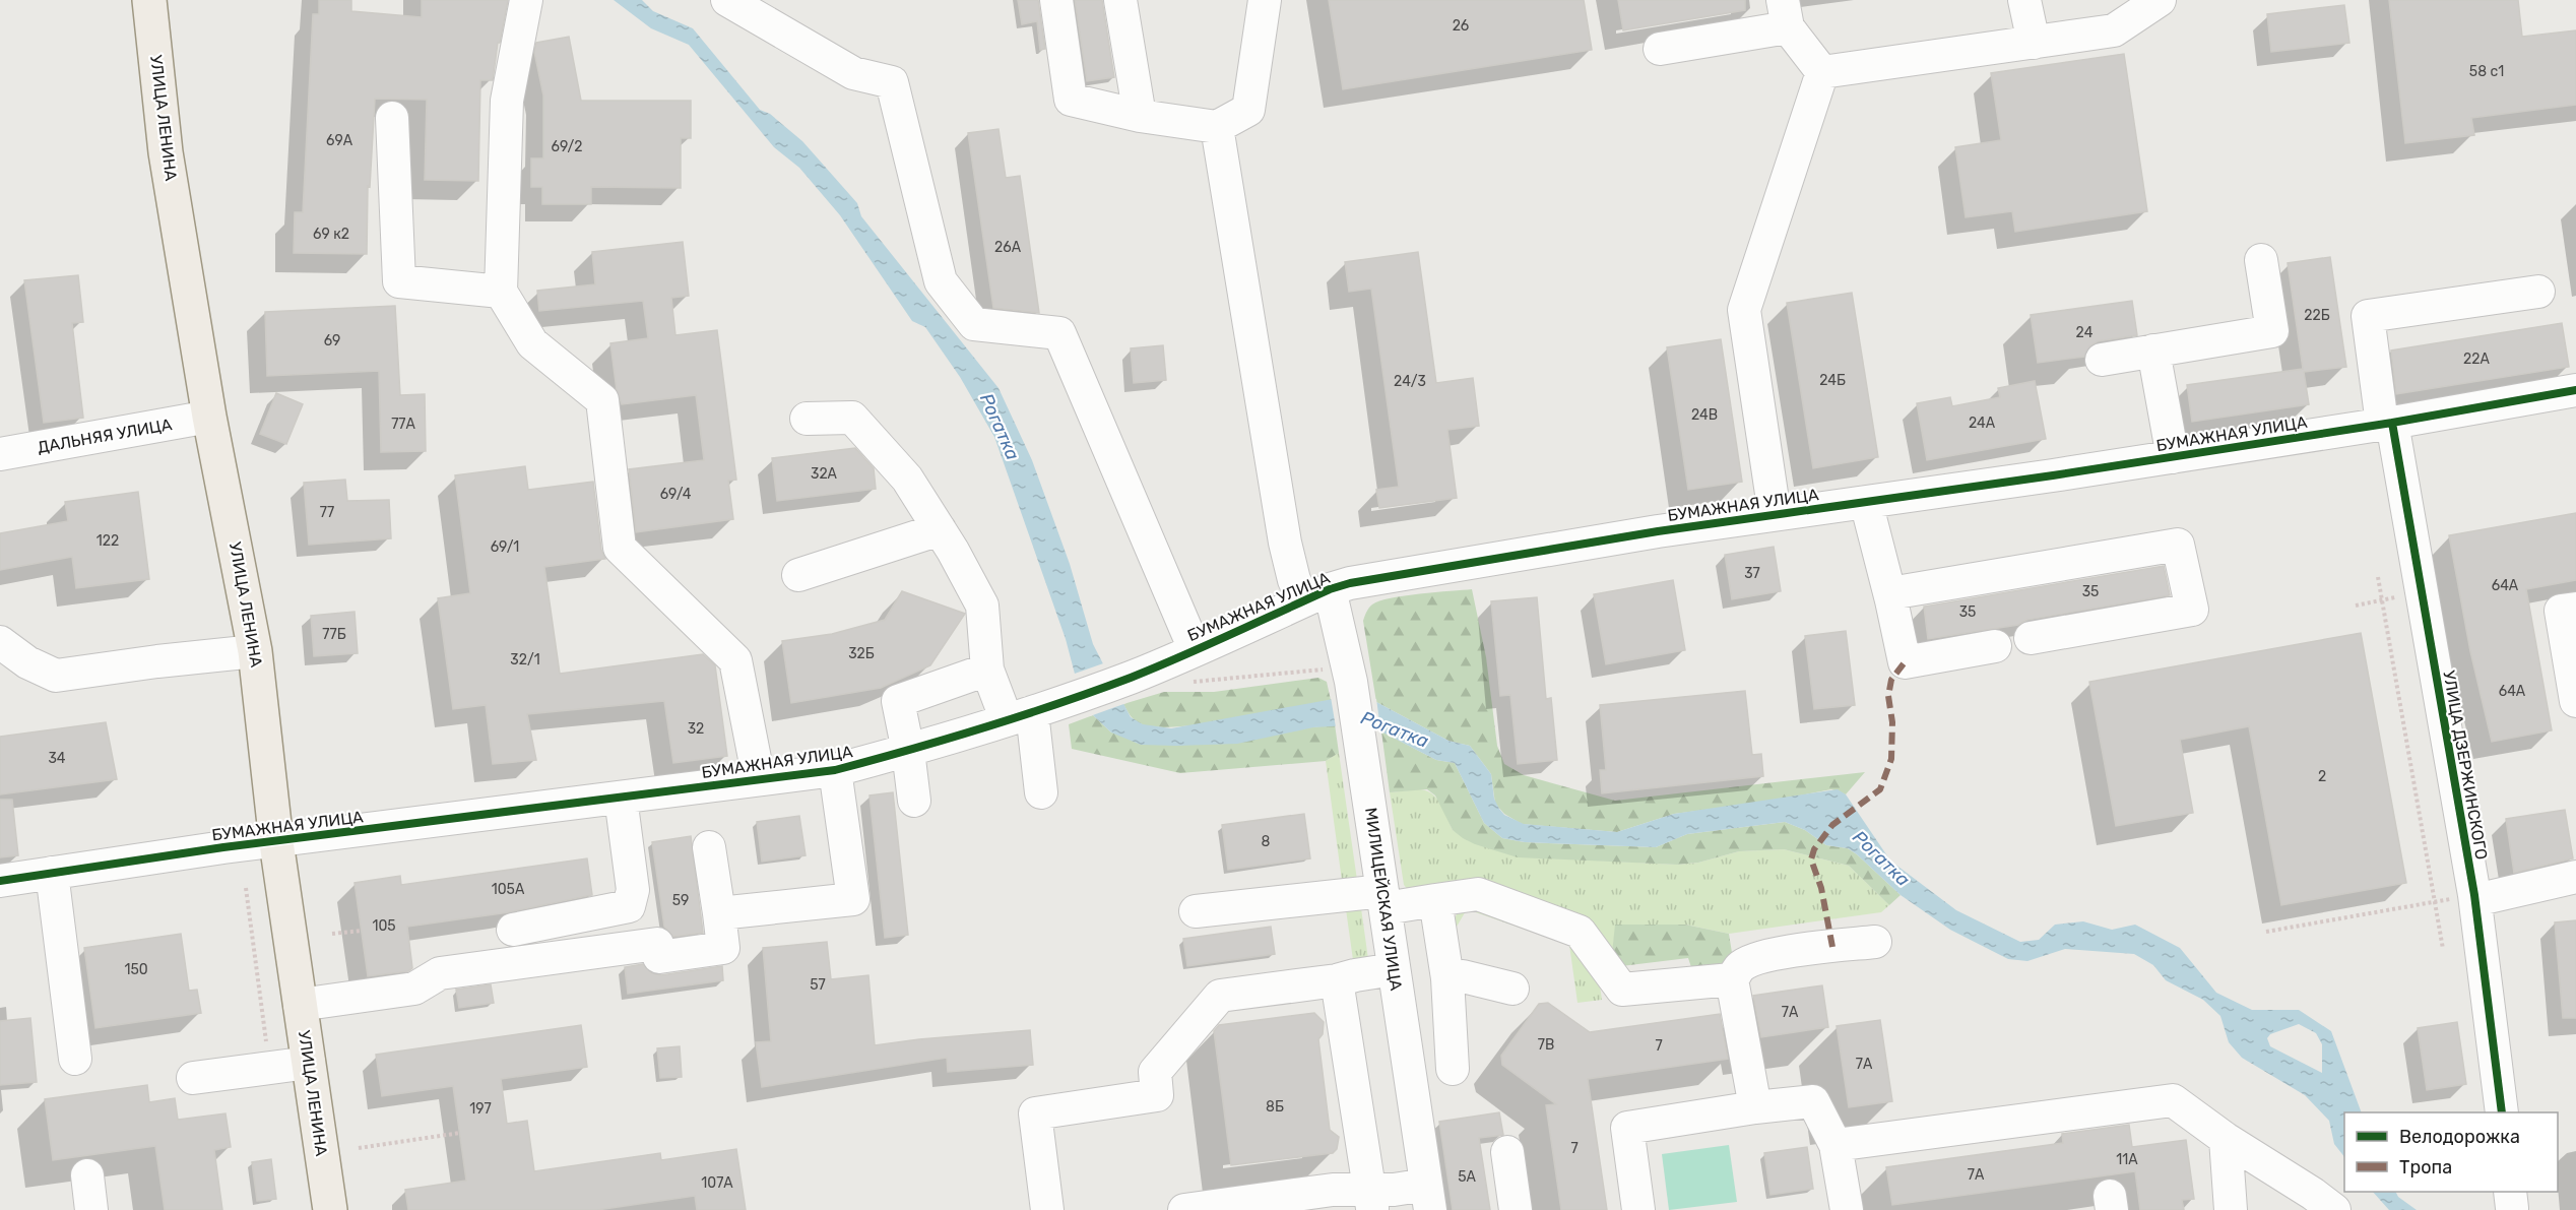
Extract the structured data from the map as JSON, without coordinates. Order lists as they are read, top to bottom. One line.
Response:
{"streets":{"main road":["УЛИЦА ЛЕНИНА"],"street":["БУМАЖНАЯ УЛИЦА","ДАЛЬНЯЯ УЛИЦА","УЛИЦА ДЗЕРЖИНСКОГО","МИЛИЦЕЙСКАЯ УЛИЦА"]},"crossings":[["УЛИЦА ЛЕНИНА","БУМАЖНАЯ УЛИЦА"],["УЛИЦА ЛЕНИНА","ДАЛЬНЯЯ УЛИЦА"],["БУМАЖНАЯ УЛИЦА","УЛИЦА ДЗЕРЖИНСКОГО"],["БУМАЖНАЯ УЛИЦА","МИЛИЦЕЙСКАЯ УЛИЦА"]],"water":["Рогатка"],"house_numbers":["26","58 с1","69А","69/2","69 к2","26А","22Б","24","69","22А","24Б","24/3","24В","24А","77А","32А","69/4","77","122","69/1","37","64А","35","35","77Б","32Б","32/1","64А","32","34","2","8","105А","59","105","150","57","7А","7В","7","7А","8Б","197","7","11А","7А","5А","107А"],"legend":["Велодорожка","Тропа"]}
